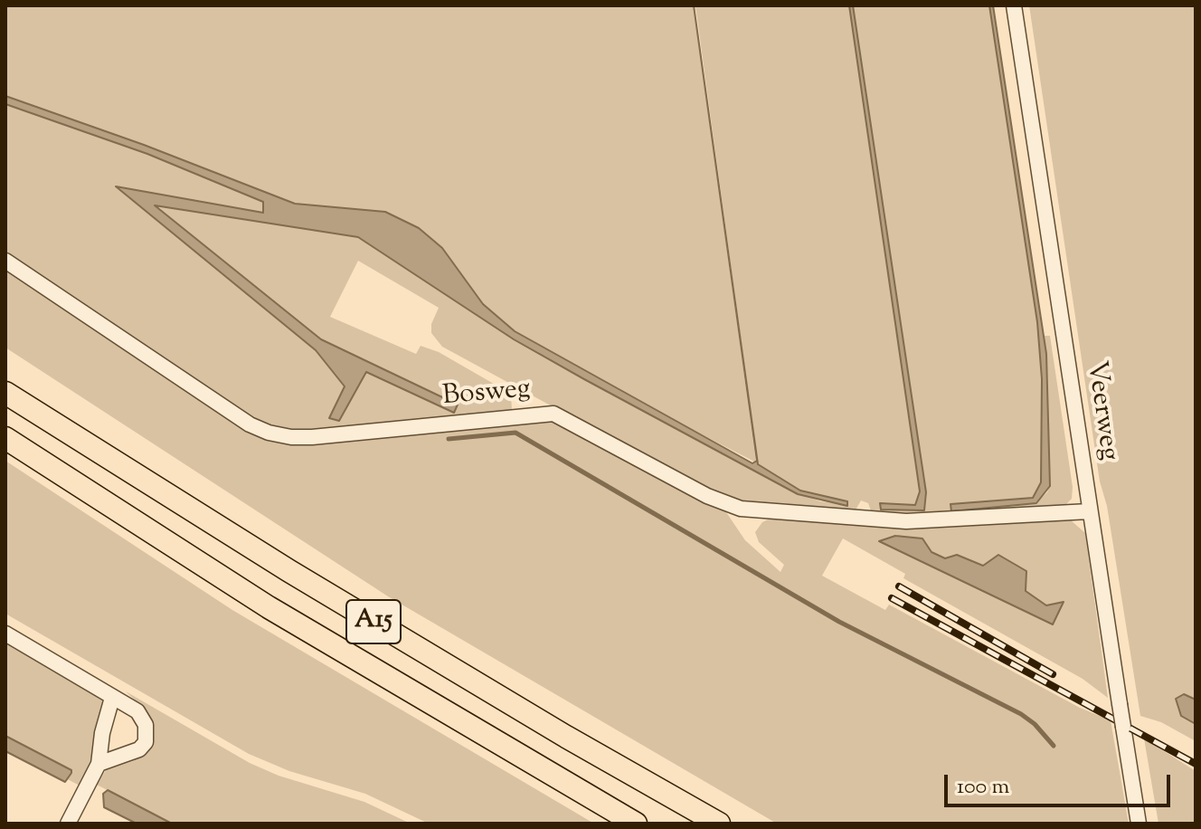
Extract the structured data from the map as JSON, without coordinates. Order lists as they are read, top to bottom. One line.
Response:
{"streets":{"highway":["A15"],"street":["Bosweg","Veerweg"]},"crossings":[["Bosweg","Veerweg"]],"scale_bar":"100 m"}
